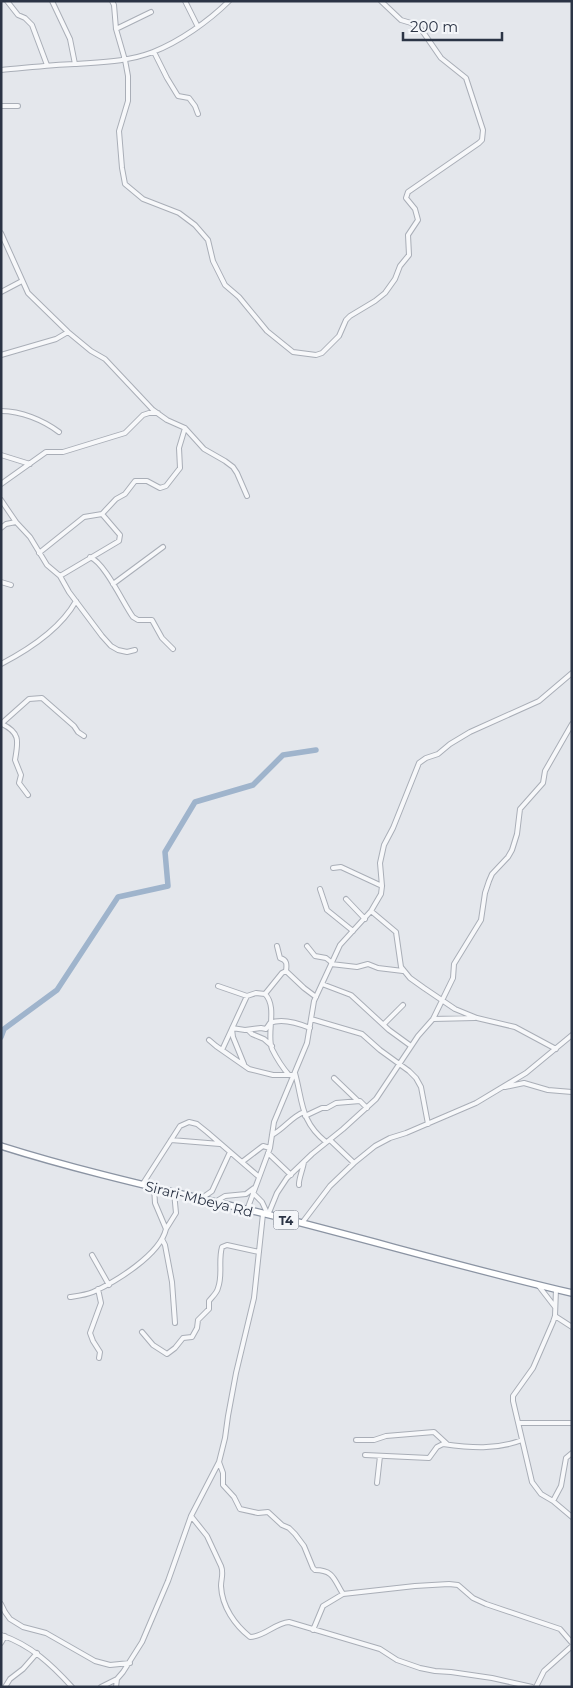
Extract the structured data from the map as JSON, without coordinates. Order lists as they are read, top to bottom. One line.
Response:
{"streets":{"highway":["Sirari-Mbeya Rd","T4"]},"scale_bar":"200 m"}
